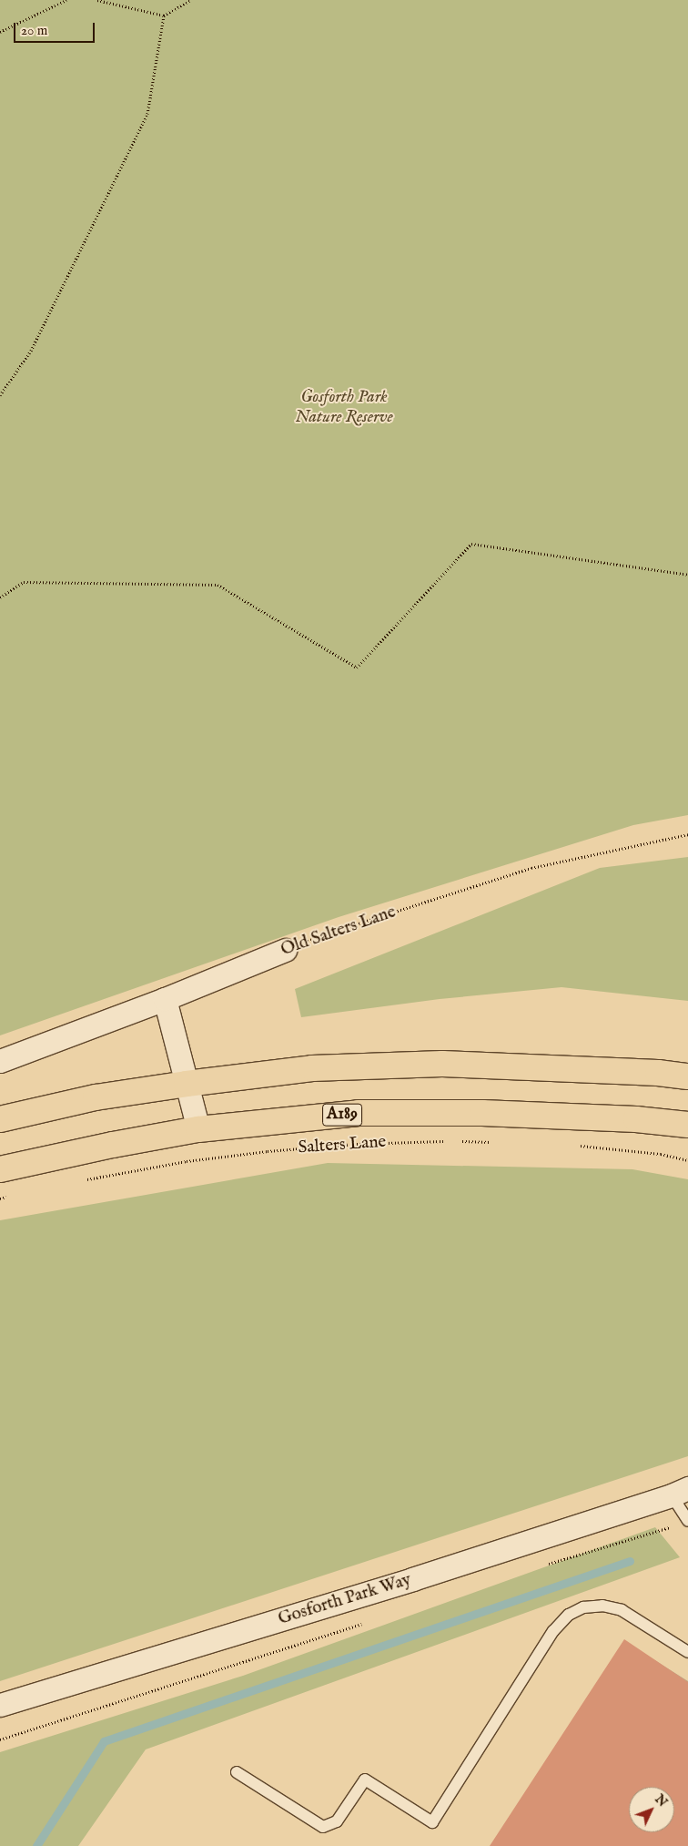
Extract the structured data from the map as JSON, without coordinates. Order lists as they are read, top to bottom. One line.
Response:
{"streets":{"main road":["A189","Salters Lane"],"street":["Old Salters Lane","Gosforth Park Way"]},"parks":["Gosforth Park Nature Reserve"],"scale_bar":"20 m","north":"top right"}
